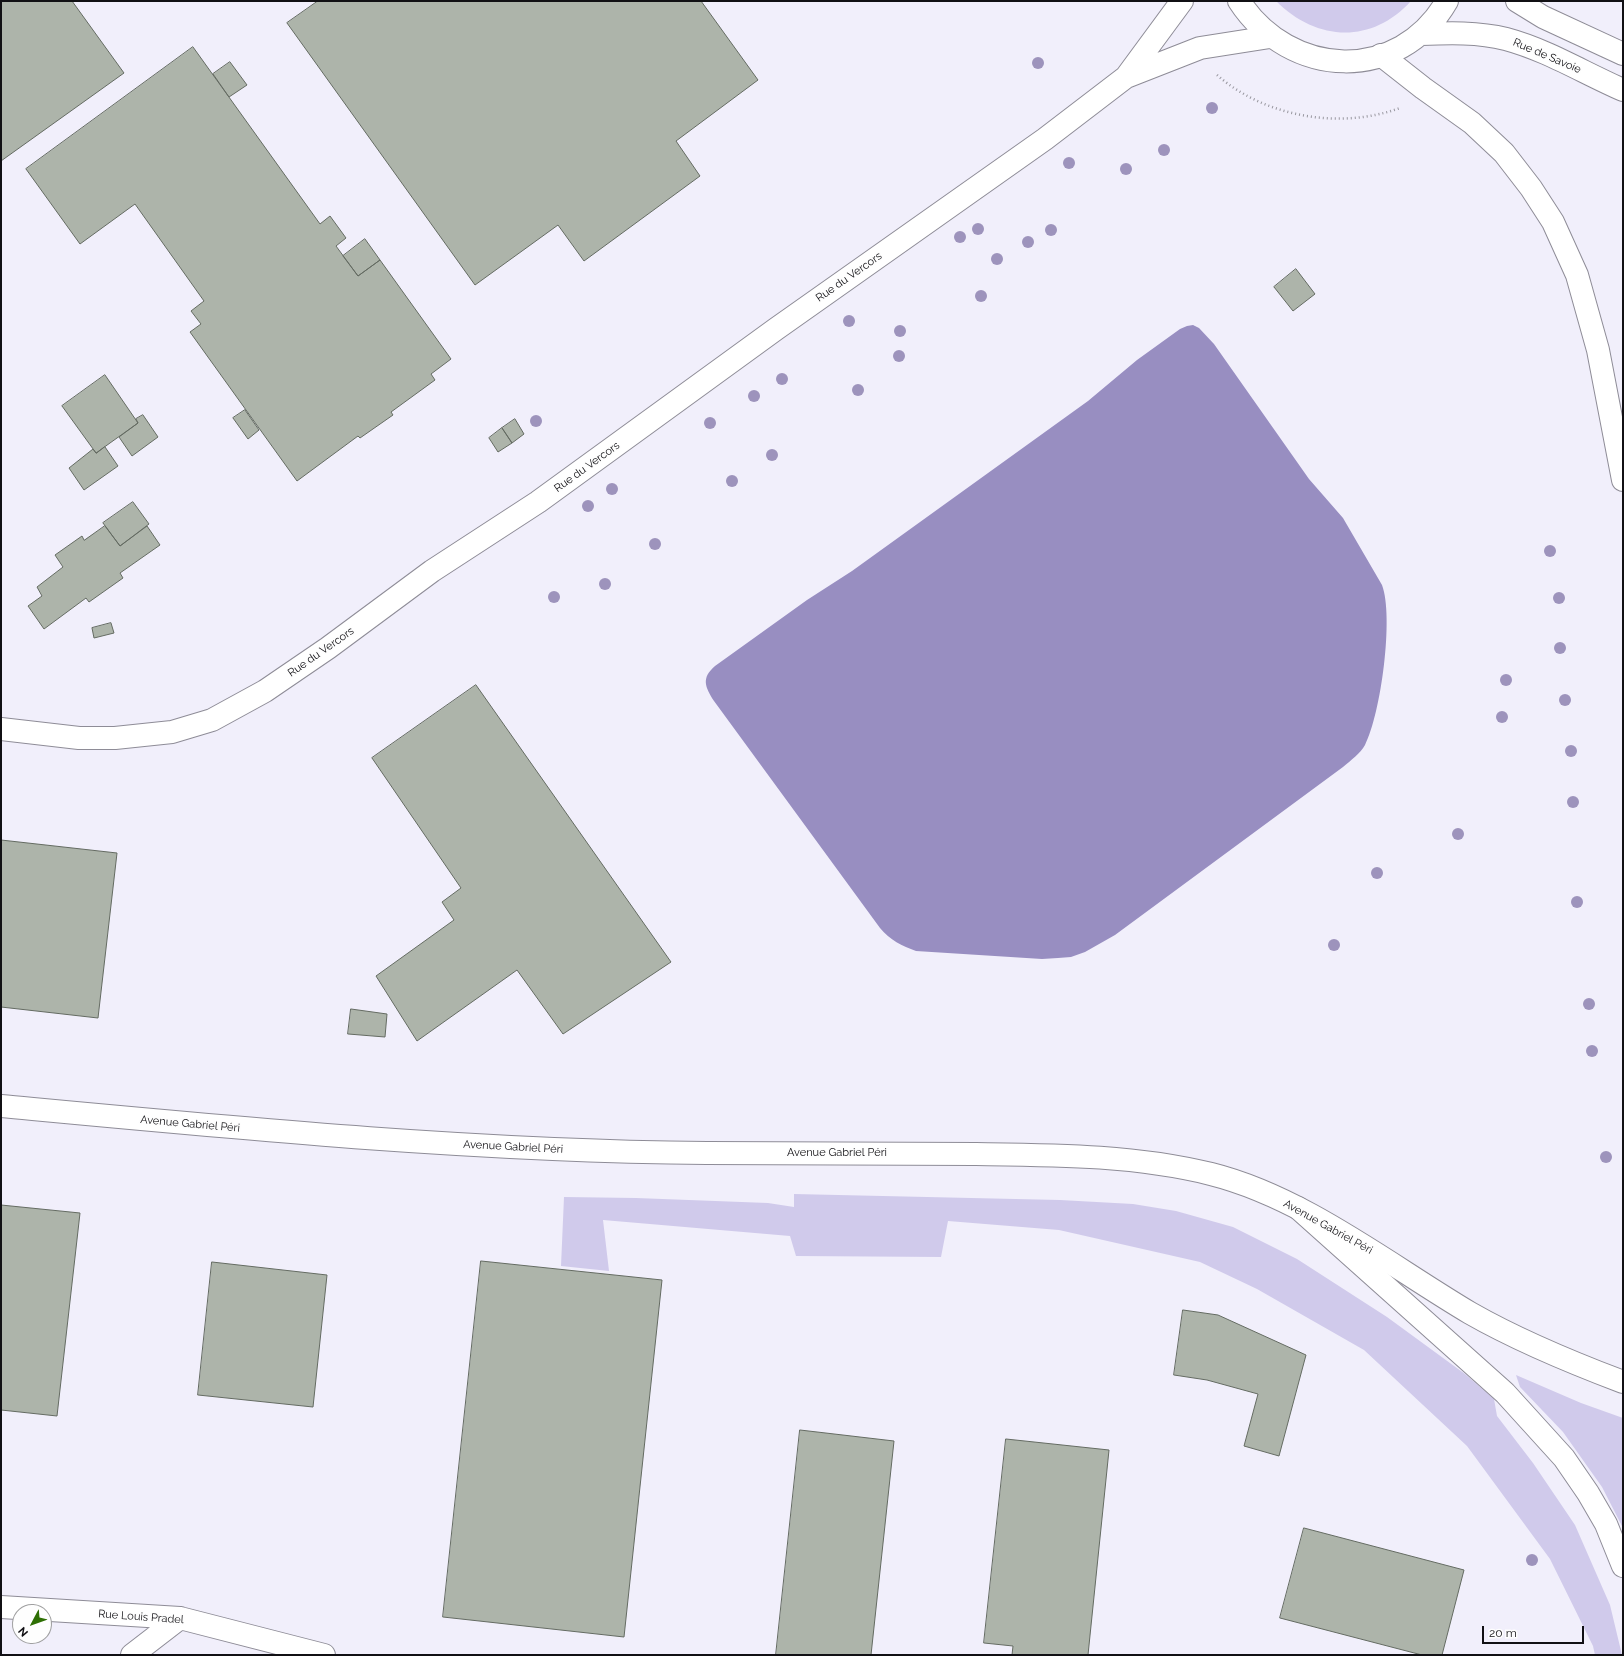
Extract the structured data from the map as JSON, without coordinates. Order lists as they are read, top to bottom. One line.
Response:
{"streets":{"main road":["Rue de Savoie","Rue du Vercors","Avenue Gabriel Péri","Rue Louis Pradel"]},"scale_bar":"20 m","north":"bottom left"}
